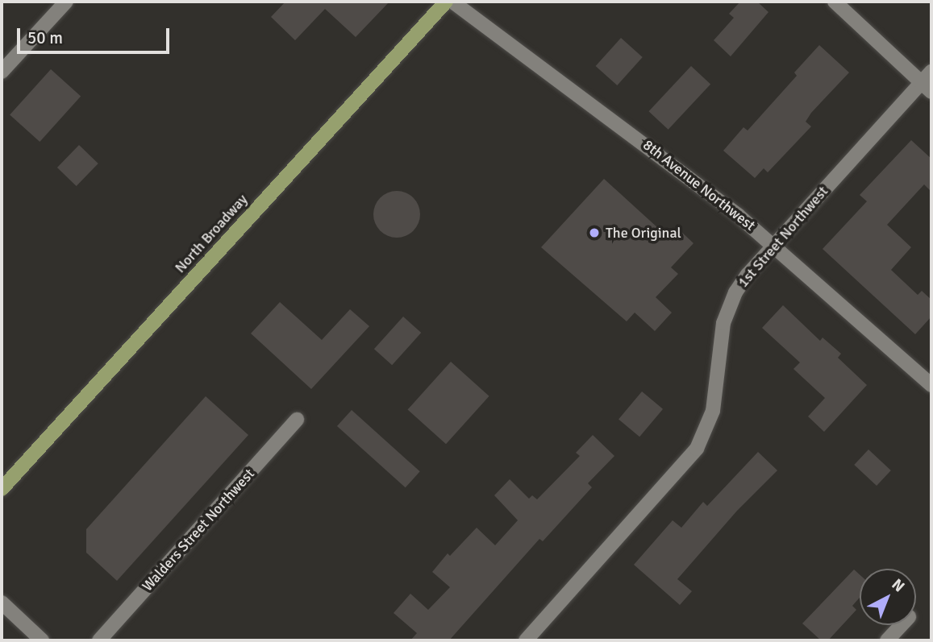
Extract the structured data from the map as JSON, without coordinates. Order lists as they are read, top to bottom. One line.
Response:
{"streets":{"main road":["North Broadway"],"street":["8th Avenue Northwest","1st Street Northwest","Walders Street Northwest"]},"crossings":[["8th Avenue Northwest","1st Street Northwest"]],"places":["The Original"],"scale_bar":"50 m","north":"top right"}
